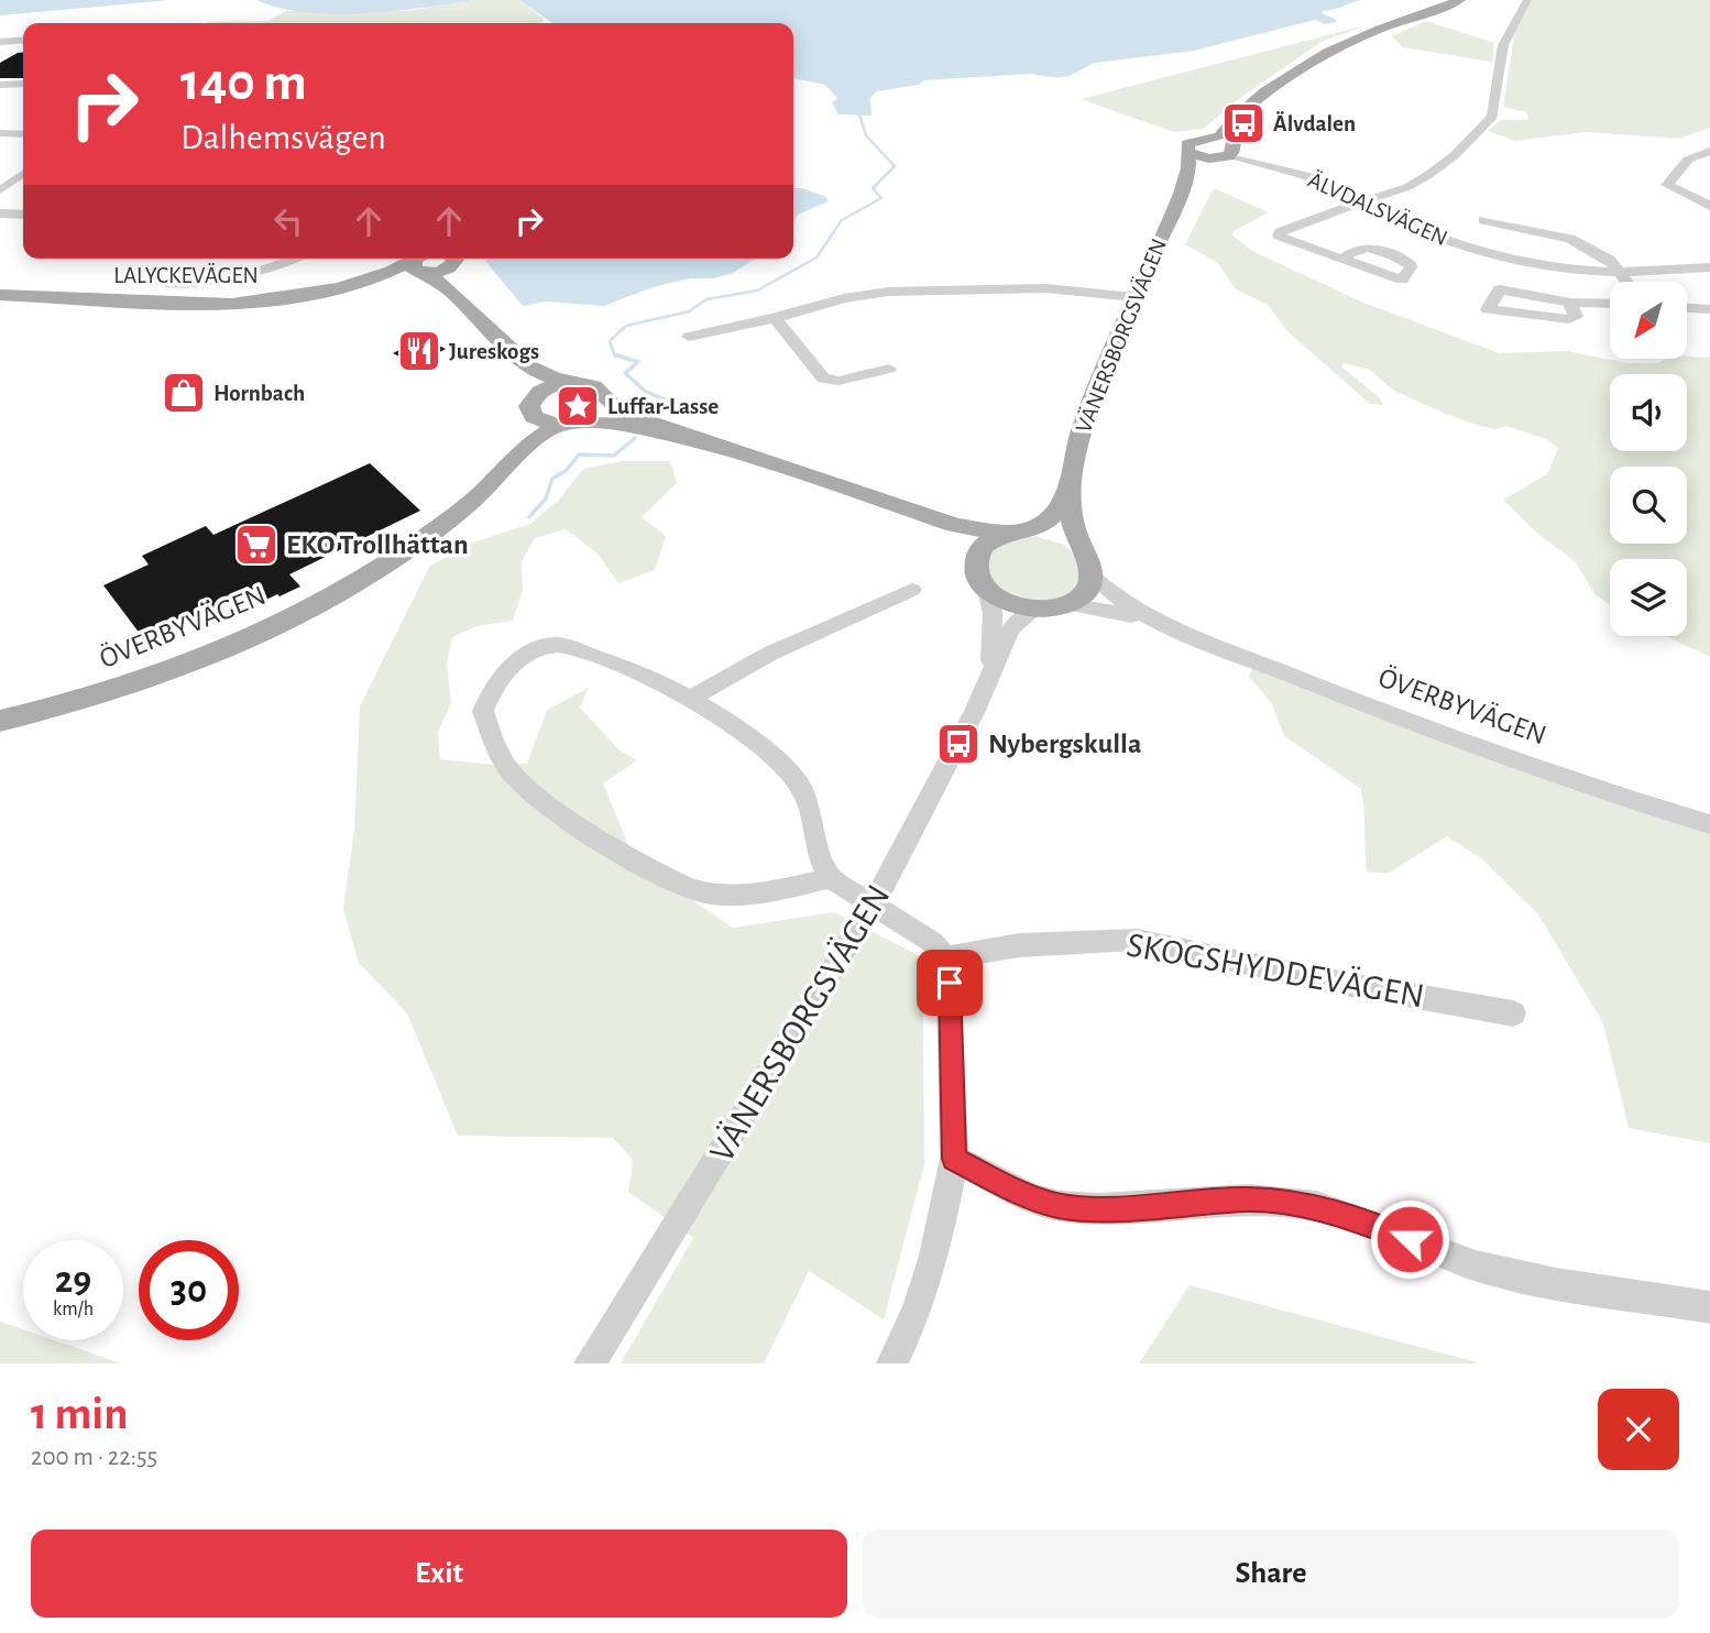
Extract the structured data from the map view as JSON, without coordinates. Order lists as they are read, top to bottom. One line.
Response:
{"streets":{"main road":["LALYCKEVÄGEN","VÄNERSBORGSVÄGEN","ÖVERBYVÄGEN"],"street":["ÄLVDALSVÄGEN","SKOGSHYDDEVÄGEN"]},"crossings":[["ÄLVDALSVÄGEN","VÄNERSBORGSVÄGEN"],["VÄNERSBORGSVÄGEN","ÖVERBYVÄGEN"]],"places":{"bus stop":["Älvdalen","Nybergskulla"],"restaurant":["Jureskogs"],"shop":["Hornbach"],"place":["Luffar-Lasse"],"supermarket":["EKO Trollhättan"]},"north":"bottom left","page":{"turn":["140 m","Dalhemsvägen"],"speed":"29 km/h","limit":"30","heading":["1 min","200 m · 22:55"],"buttons":["Exit","Share"]}}
